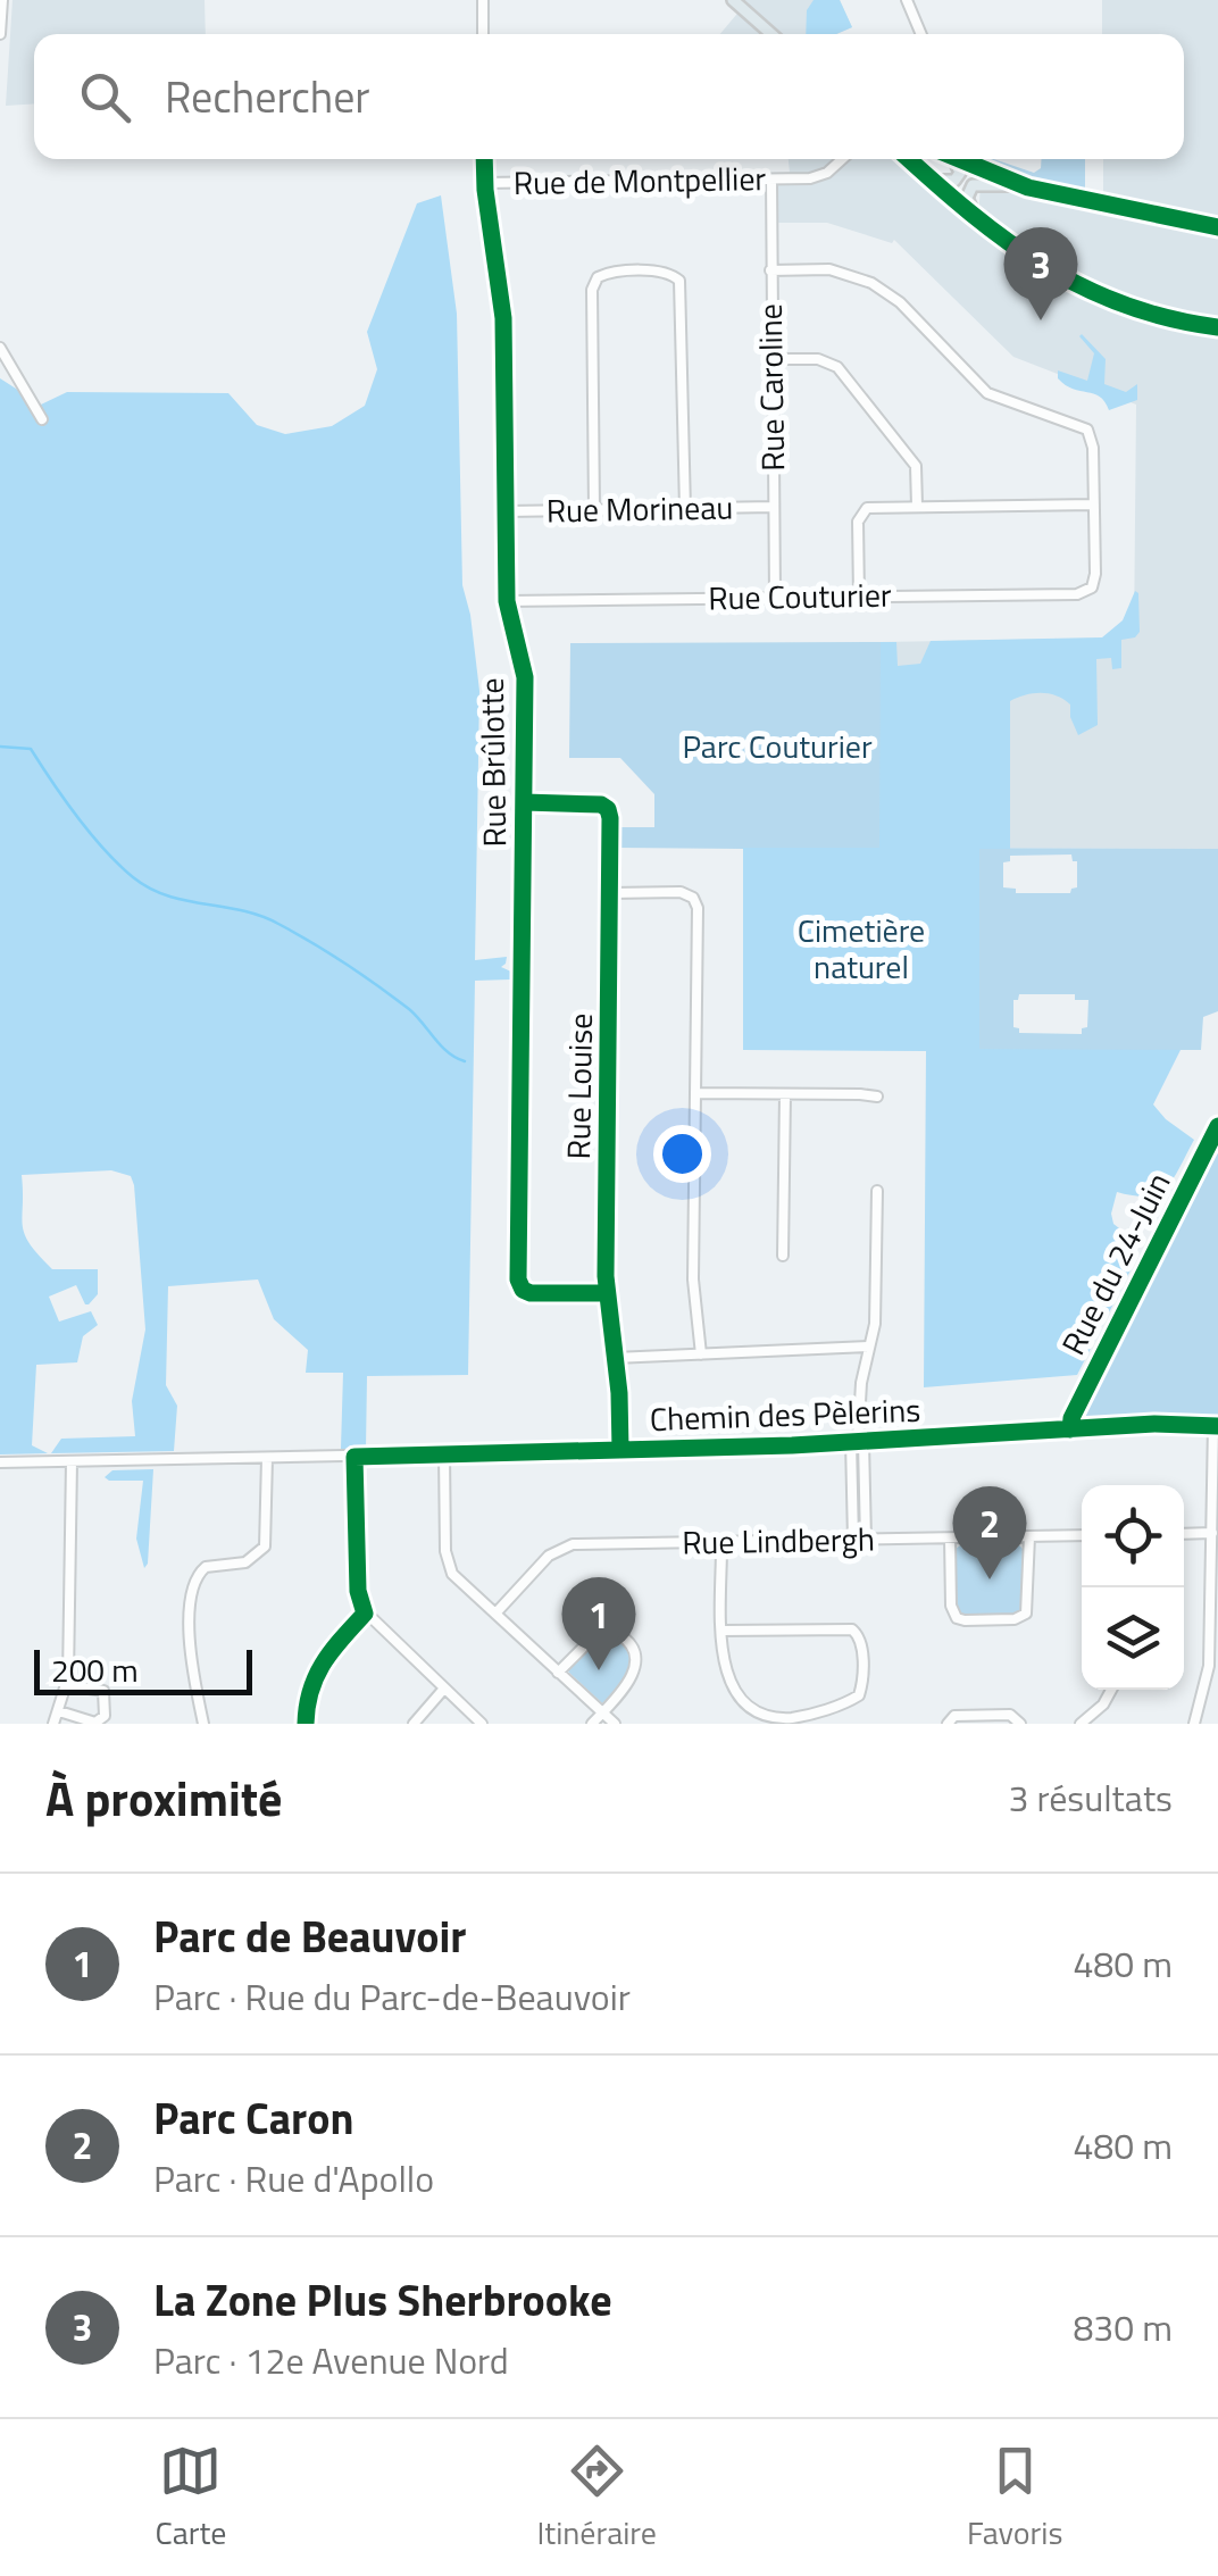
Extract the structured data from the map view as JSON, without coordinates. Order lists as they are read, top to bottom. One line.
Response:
{"streets":{"street":["Rue de Montpellier","Rue Caroline","Rue Morineau","Rue Couturier","Rue Brûlotte","Rue Louise","Rue du 24-Juin","Chemin des Pèlerins","Rue Lindbergh"]},"crossings":[["Rue de Montpellier","Rue Caroline"],["Rue de Montpellier","Rue Brûlotte"],["Rue Caroline","Rue Morineau"],["Rue Caroline","Rue Couturier"],["Rue Morineau","Rue Brûlotte"],["Rue Couturier","Rue Brûlotte"],["Rue Brûlotte","Rue Louise"],["Rue Louise","Chemin des Pèlerins"],["Rue du 24-Juin","Chemin des Pèlerins"]],"parks":["Parc Couturier","Cimetière naturel"],"scale_bar":"200 m","page":{"search":"Rechercher","pins":["3","2","1"],"scale":"200 m","heading":["À proximité","3 résultats"],"list":[{"mark":"1","name":"Parc de Beauvoir","note":"Parc · Rue du Parc-de-Beauvoir","value":"480 m"},{"mark":"2","name":"Parc Caron","note":"Parc · Rue d'Apollo","value":"480 m"},{"mark":"3","name":"La Zone Plus Sherbrooke","note":"Parc · 12e Avenue Nord","value":"830 m"}],"nav":["Carte","Itinéraire","Favoris"]}}
